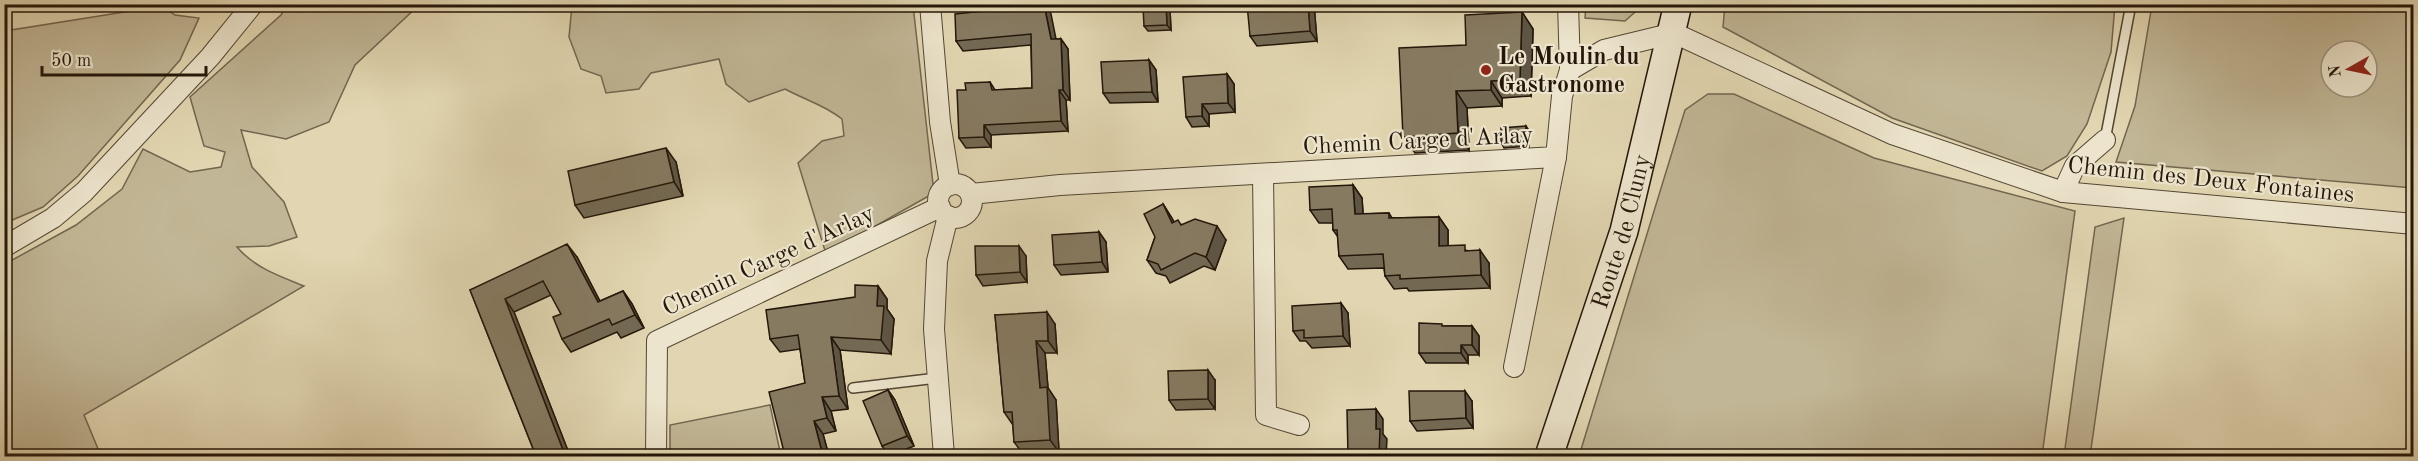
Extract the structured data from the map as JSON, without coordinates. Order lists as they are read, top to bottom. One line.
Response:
{"streets":{"main road":["Route de Cluny"],"street":["Chemin Carge d'Arlay","Chemin des Deux Fontaines"]},"crossings":[["Chemin des Deux Fontaines","Route de Cluny"]],"places":["Le Moulin du Gastronome"],"scale_bar":"50 m","north":"left"}
